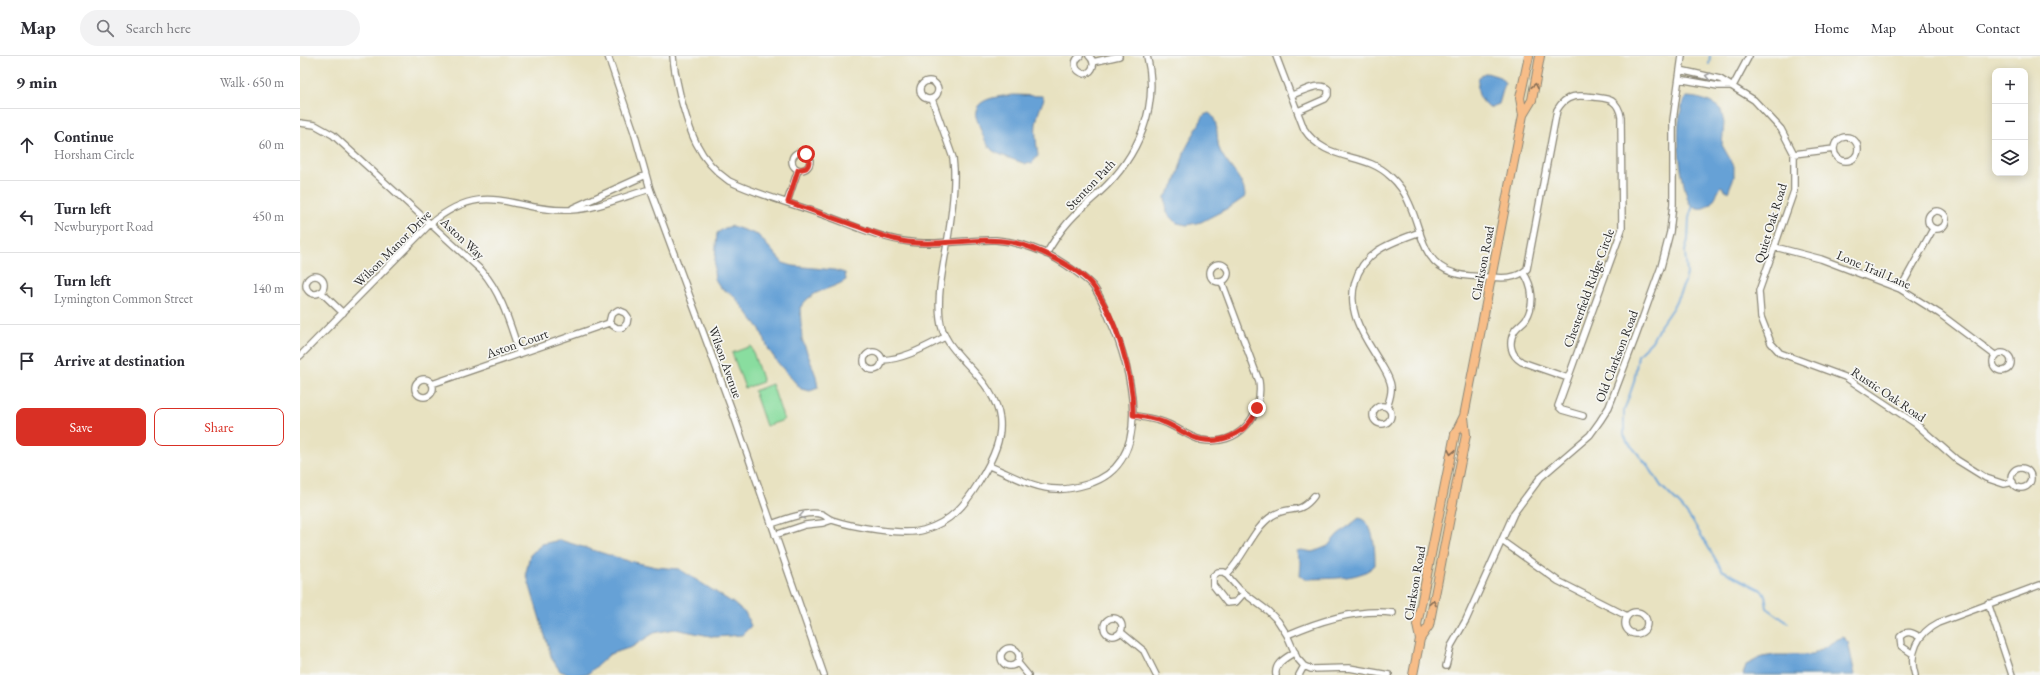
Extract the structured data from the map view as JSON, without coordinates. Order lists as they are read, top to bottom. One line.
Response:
{"streets":{"main road":["Clarkson Road"],"street":["Stenton Path","Quiet Oak Road","Aston Way","Wilson Manor Drive","Lone Trail Lane","Chesterfield Ridge Circle","Aston Court","Old Clarkson Road","Wilson Avenue","Rustic Oak Road"]},"crossings":[["Quiet Oak Road","Lone Trail Lane"],["Quiet Oak Road","Old Clarkson Road"],["Quiet Oak Road","Rustic Oak Road"],["Aston Way","Wilson Manor Drive"],["Aston Way","Aston Court"],["Wilson Manor Drive","Wilson Avenue"]],"page":{"header":"Map","search":"Search here","nav":["Home","Map","About","Contact"],"heading":["9 min","Walk · 650 m"],"map_buttons":["+","−"],"list":[["Continue","Horsham Circle","60 m"],["Turn left","Newburyport Road","450 m"],["Turn left","Lymington Common Street","140 m"],"Arrive at destination"],"buttons":["Save","Share"]}}
